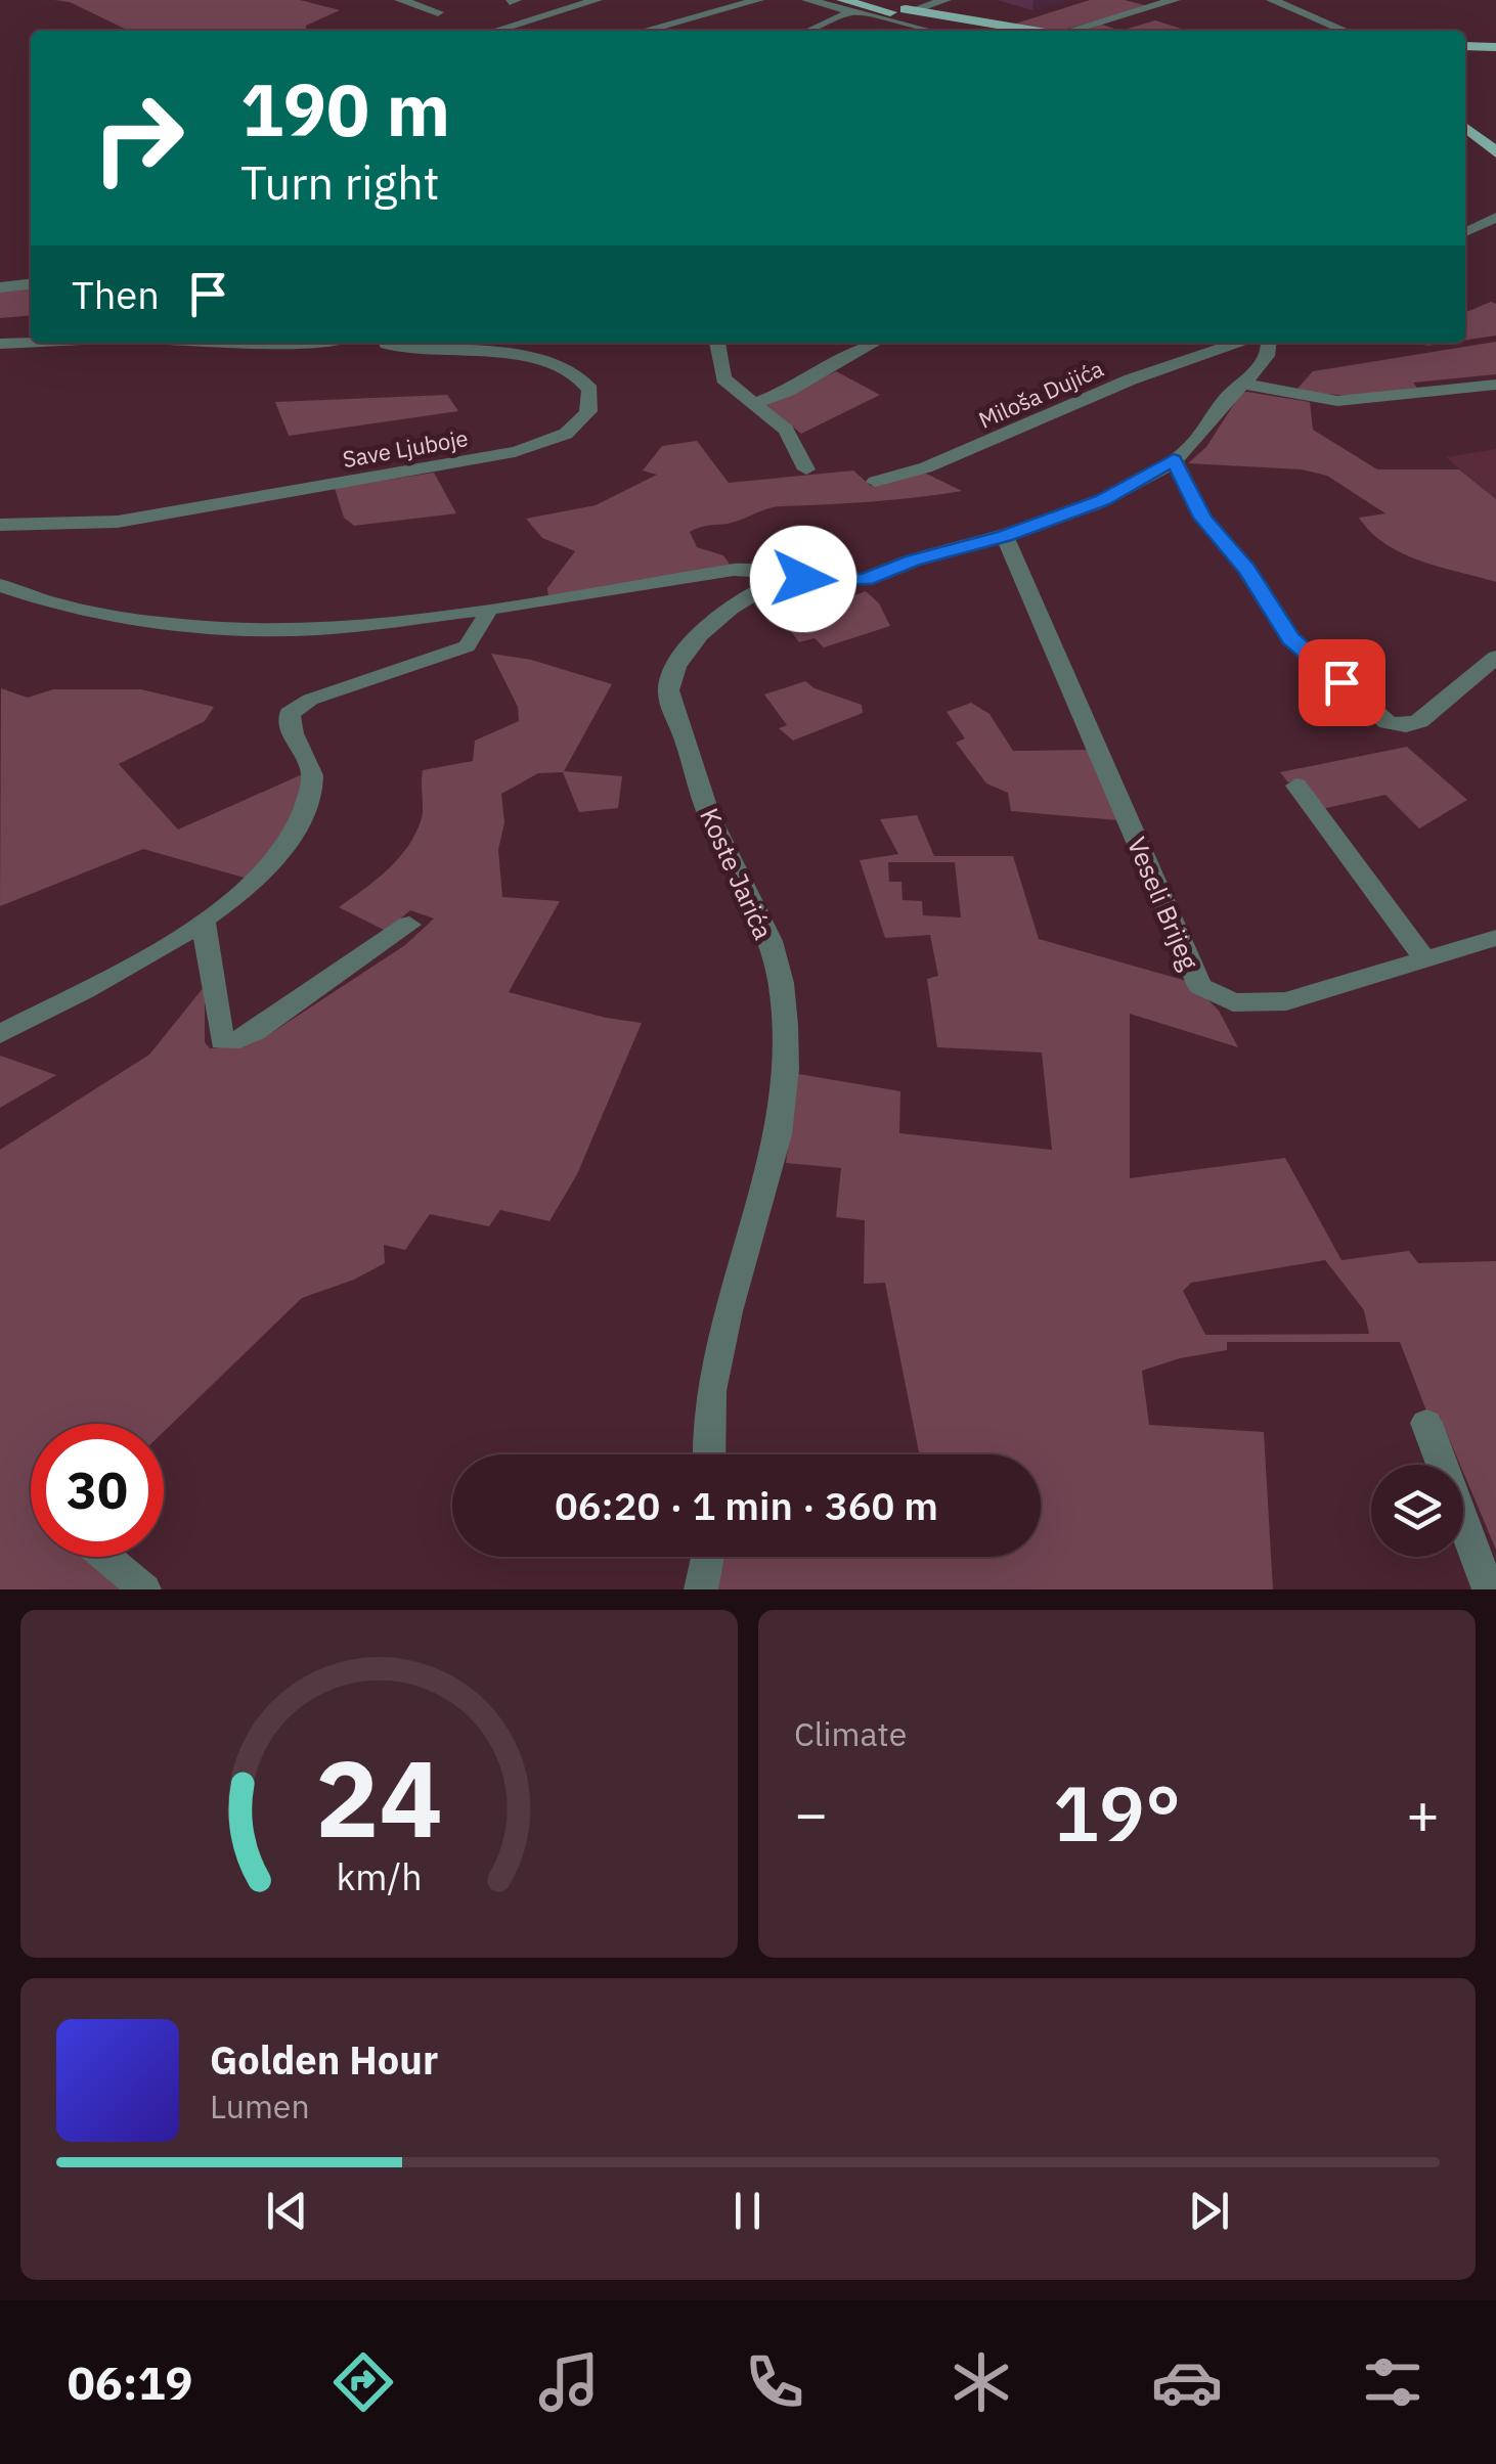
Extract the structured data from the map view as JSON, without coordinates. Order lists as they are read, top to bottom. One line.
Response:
{"streets":{"street":["Miloša Dujića","Save Ljuboje","Koste Jarića","Veseli Brijeg"]},"crossings":[["Koste Jarića","Veseli Brijeg"]],"page":{"turn":["190 m","Turn right"],"then":"Then","limit":"30","trip":"06:20 · 1 min · 360 m","tile":"Climate","heat":["−","19°","+"],"song":["Golden Hour","Lumen"],"tabs":"06:19","gauge":["24","km/h"]}}
